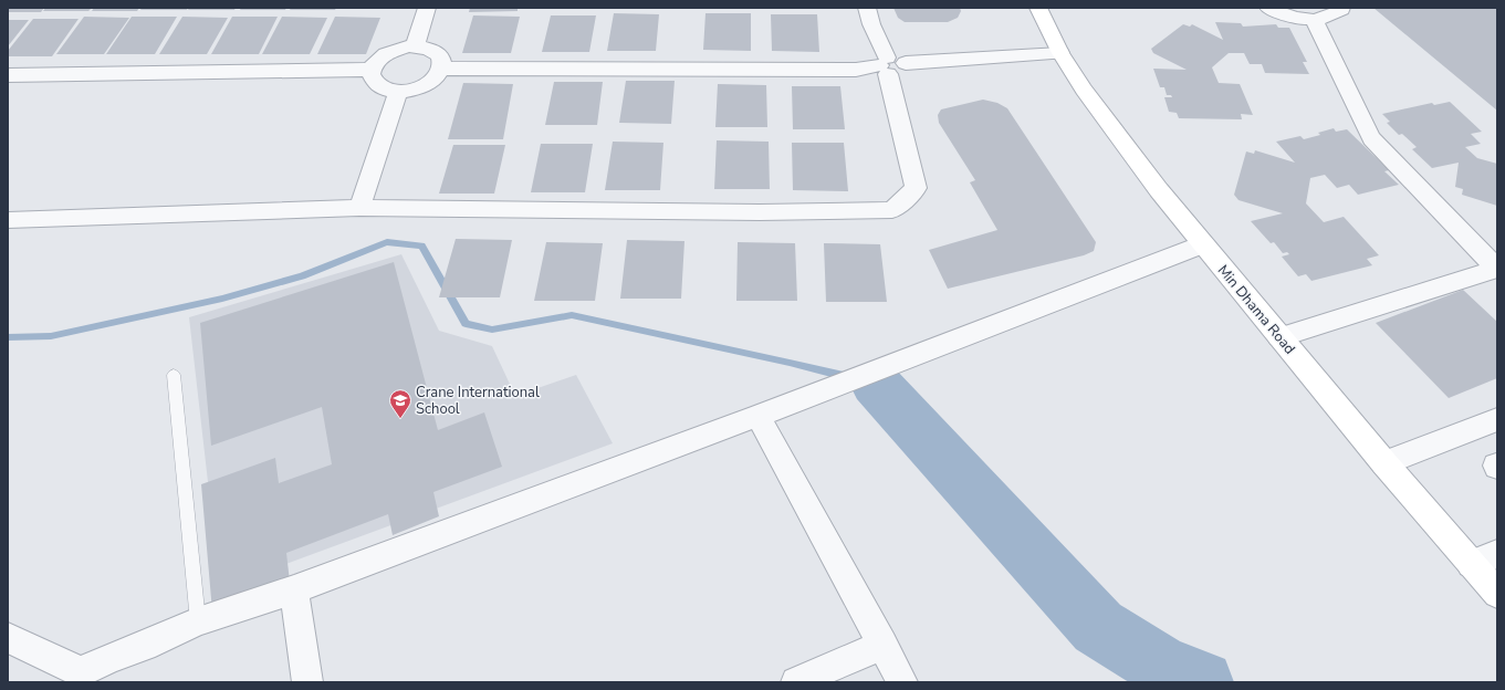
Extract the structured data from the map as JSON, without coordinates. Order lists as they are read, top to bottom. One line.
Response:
{"streets":{"main road":["Min Dhama Road"]},"places":{"school or university":["Crane International School"]}}
